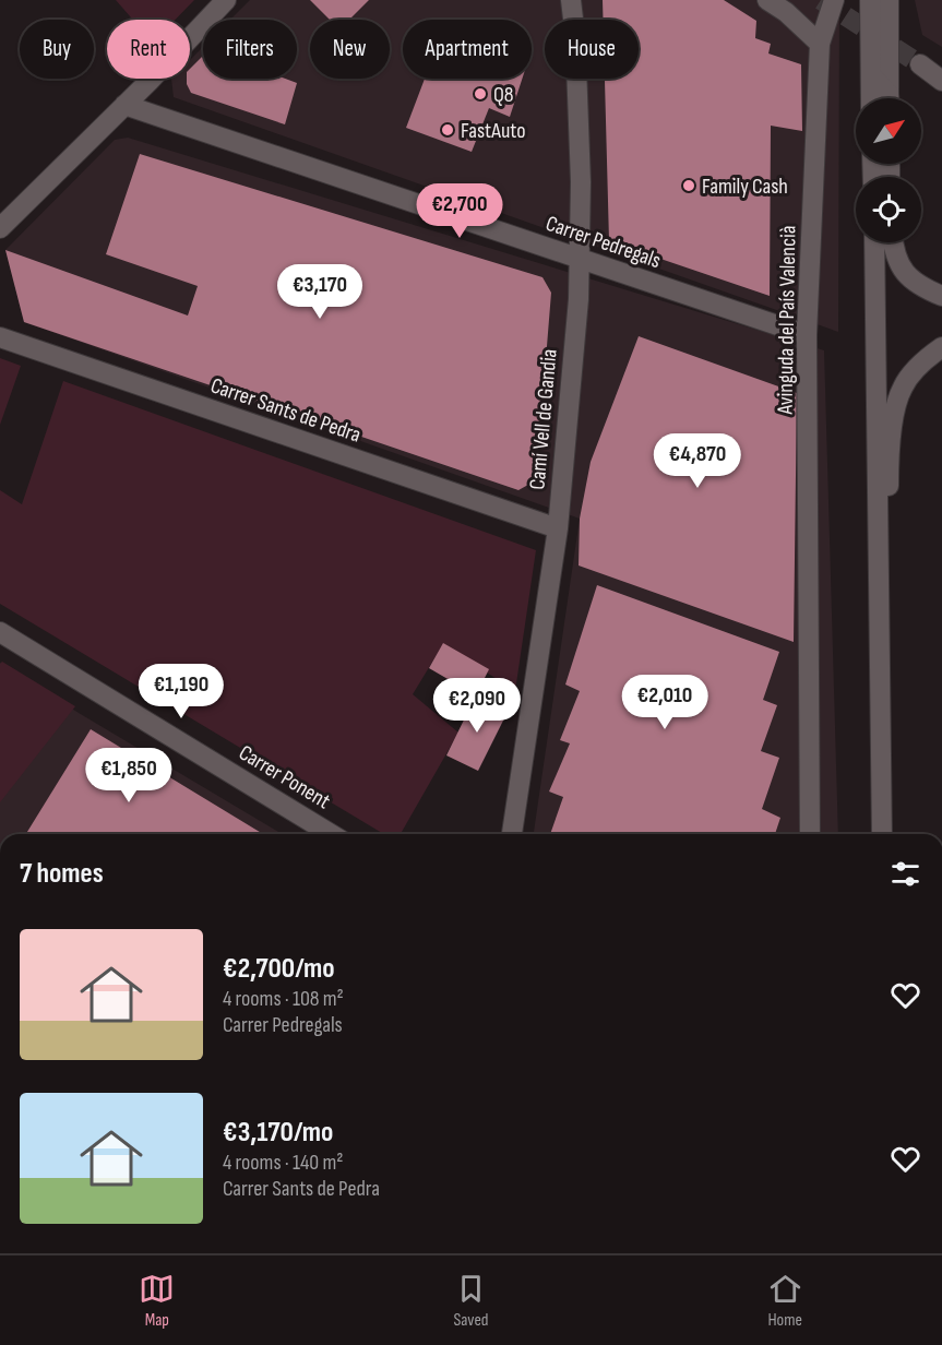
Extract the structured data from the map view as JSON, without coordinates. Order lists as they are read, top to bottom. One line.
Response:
{"streets":{"street":["Carrer Pedregals","Avinguda del País Valencià","Carrer Sants de Pedra","Camí Vell de Gandia","Carrer Ponent"]},"crossings":[["Carrer Pedregals","Avinguda del País Valencià"],["Carrer Pedregals","Camí Vell de Gandia"],["Carrer Sants de Pedra","Camí Vell de Gandia"]],"places":["Q8","FastAuto","Family Cash"],"north":"top right","page":{"chip":["Buy","Rent","Filters","New","Apartment","House"],"price":["€2,700","€3,170","€4,870","€1,190","€2,010","€2,090","€1,850"],"heading":"7 homes","list":[{"name":"€2,700/mo","note":"4 rooms · 108 m² · Carrer Pedregals"},{"name":"€3,170/mo","note":"4 rooms · 140 m² · Carrer Sants de Pedra"}],"tabs":["Map","Saved","Home"]}}
